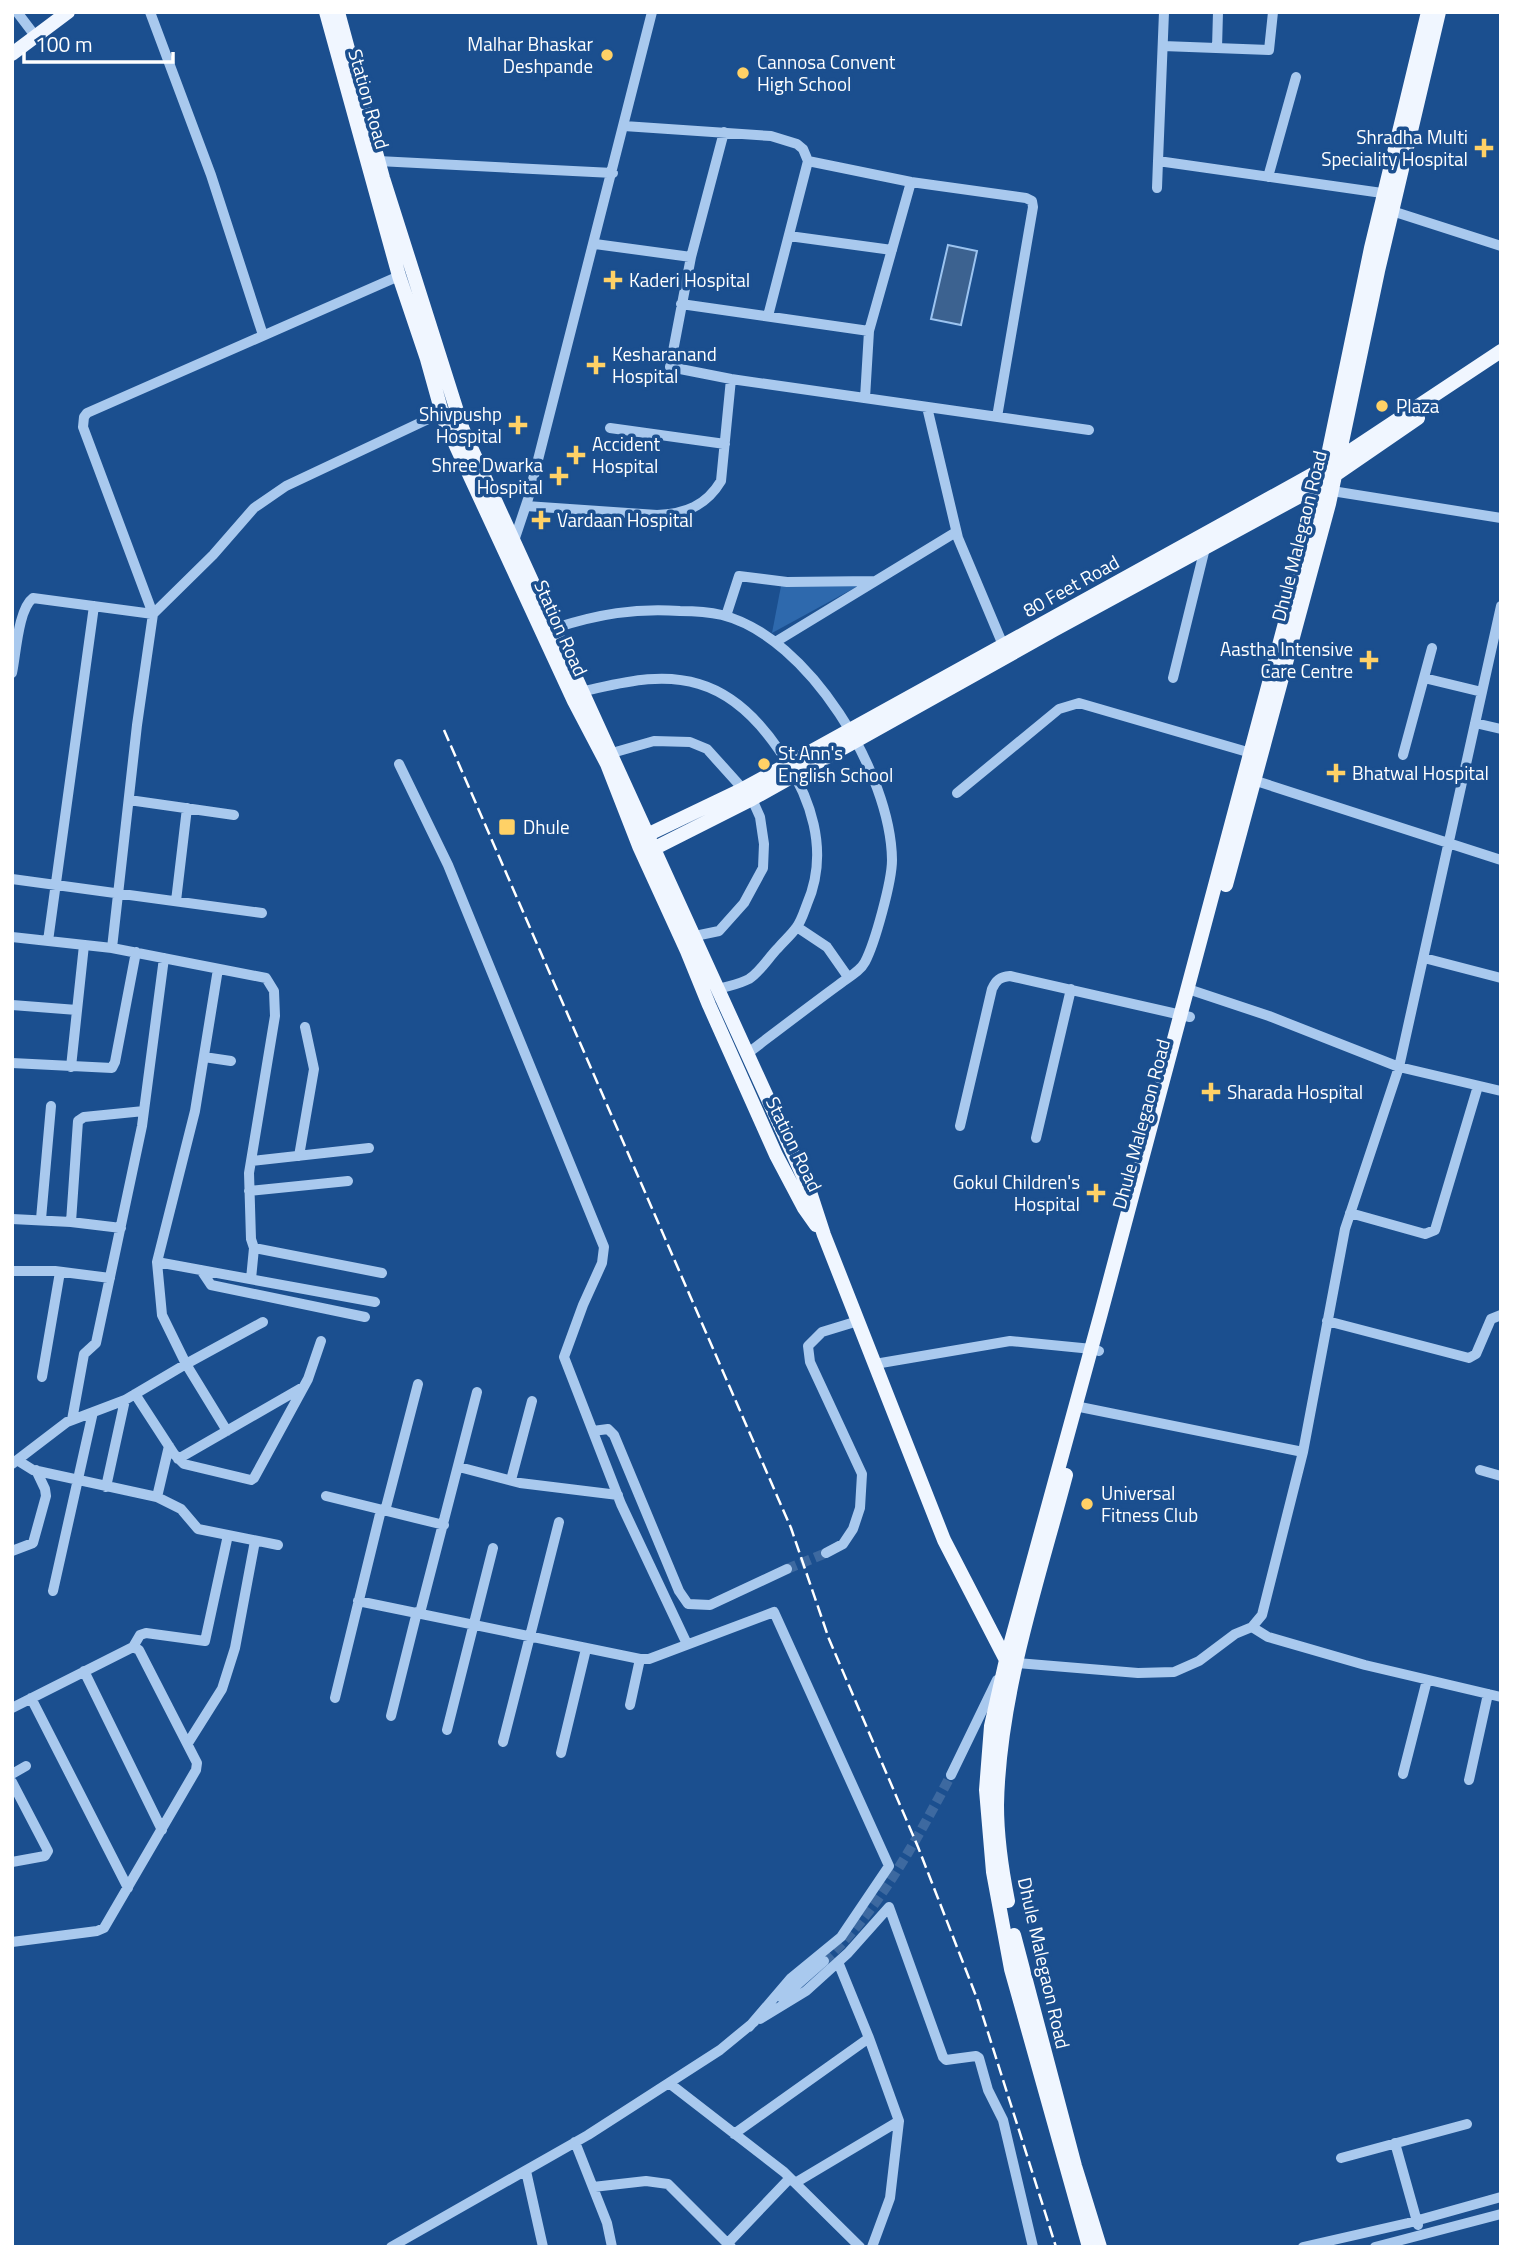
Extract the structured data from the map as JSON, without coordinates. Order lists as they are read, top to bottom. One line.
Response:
{"streets":{"main road":["Station Road","Dhule Malegaon Road","80 Feet Road"]},"crossings":[["Station Road","Dhule Malegaon Road"],["Station Road","80 Feet Road"],["Dhule Malegaon Road","80 Feet Road"]],"places":{"other":["Malhar Bhaskar Deshpande","Cannosa Convent High School","Plaza","St Ann's English School","Universal Fitness Club"],"health":["Shradha Multi Speciality Hospital","Kaderi Hospital","Kesharanand Hospital","Shivpushp Hospital","Accident Hospital","Shree Dwarka Hospital","Vardaan Hospital","Aastha Intensive Care Centre","Bhatwal Hospital","Sharada Hospital","Gokul Children's Hospital"],"transit":["Dhule"]},"scale_bar":"100 m"}
